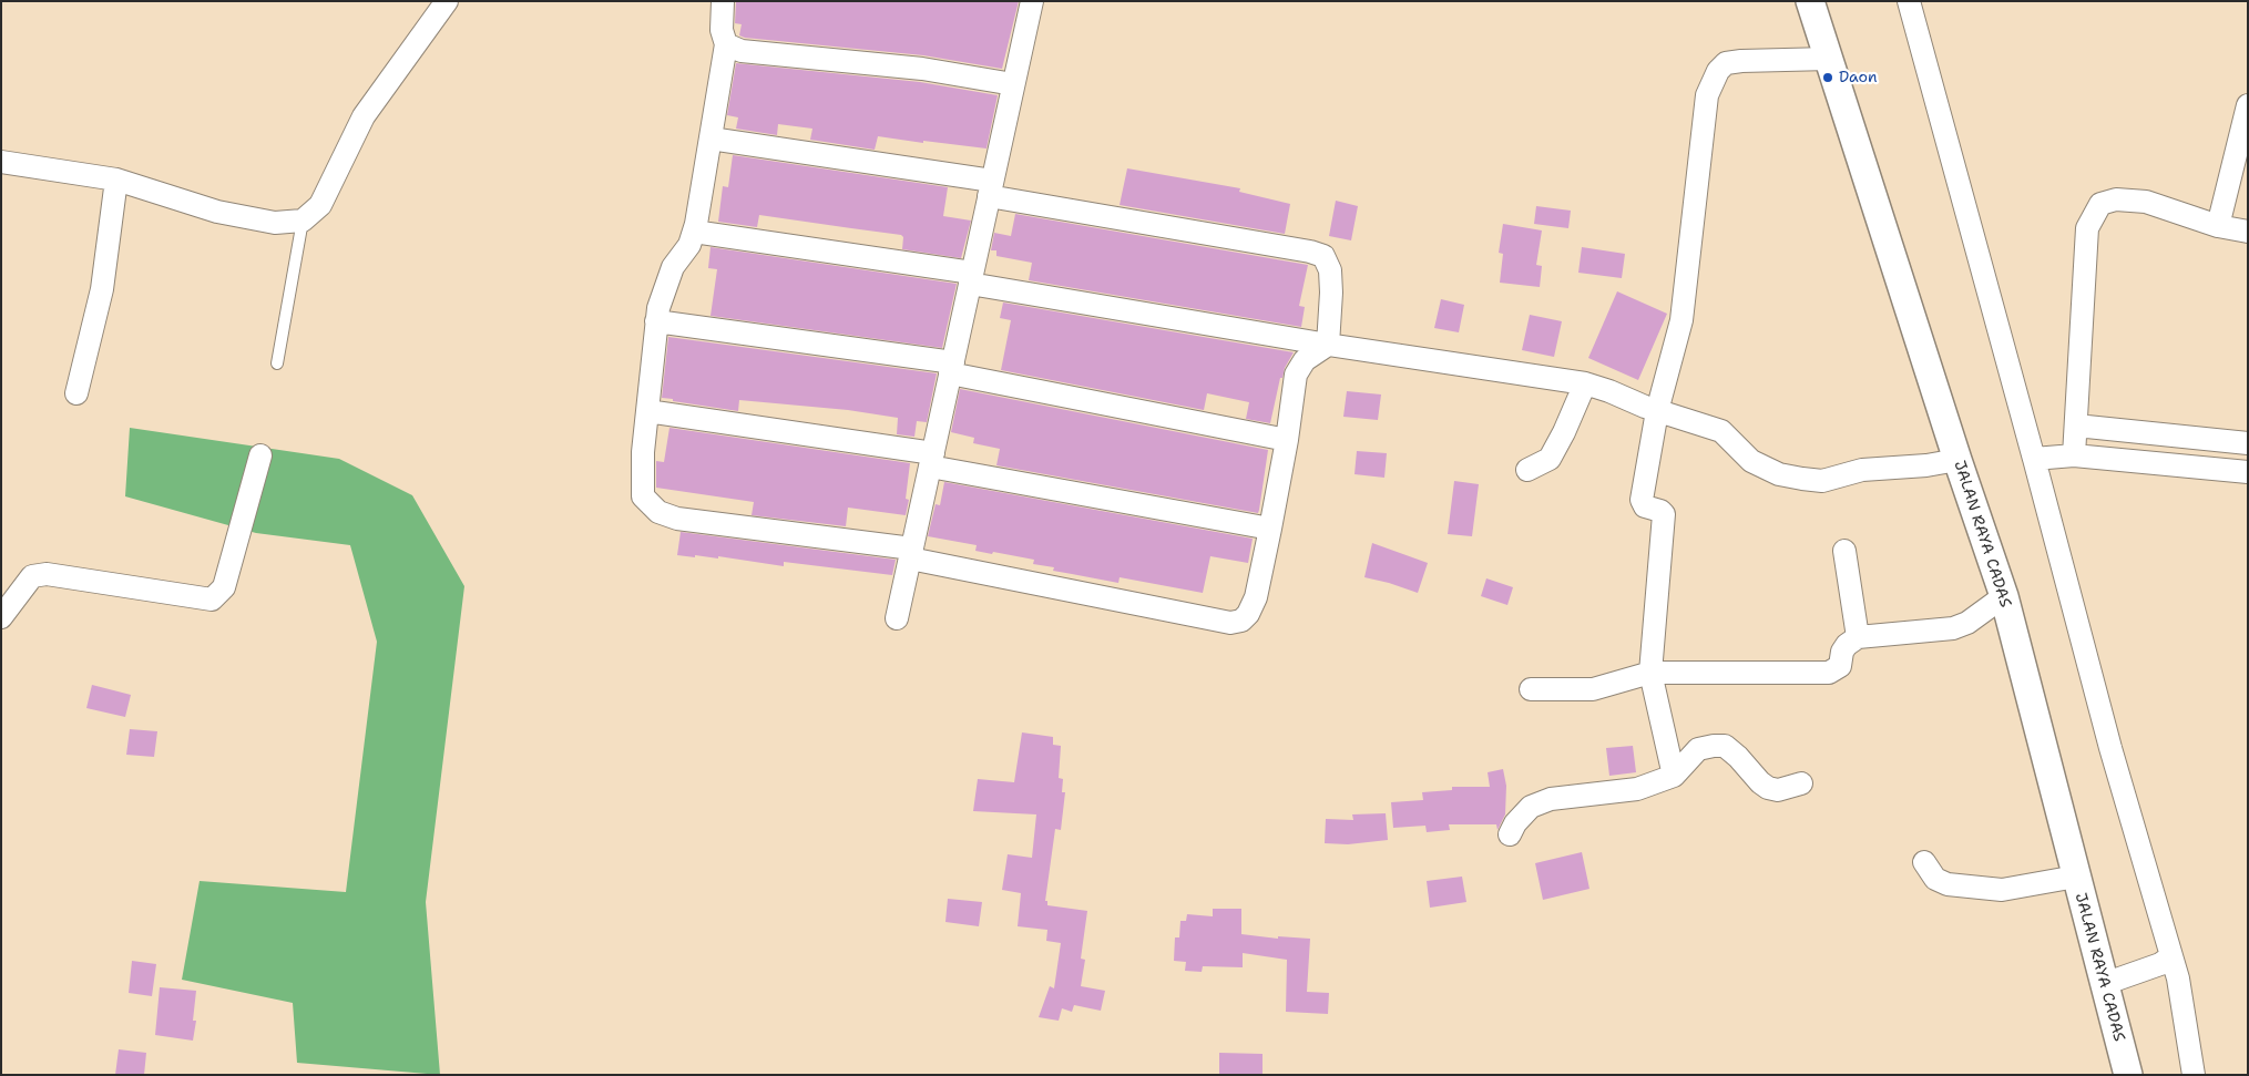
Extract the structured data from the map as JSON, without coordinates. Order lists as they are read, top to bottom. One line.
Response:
{"streets":{"street":["JALAN RAYA CADAS"]},"places":["Daon"]}
